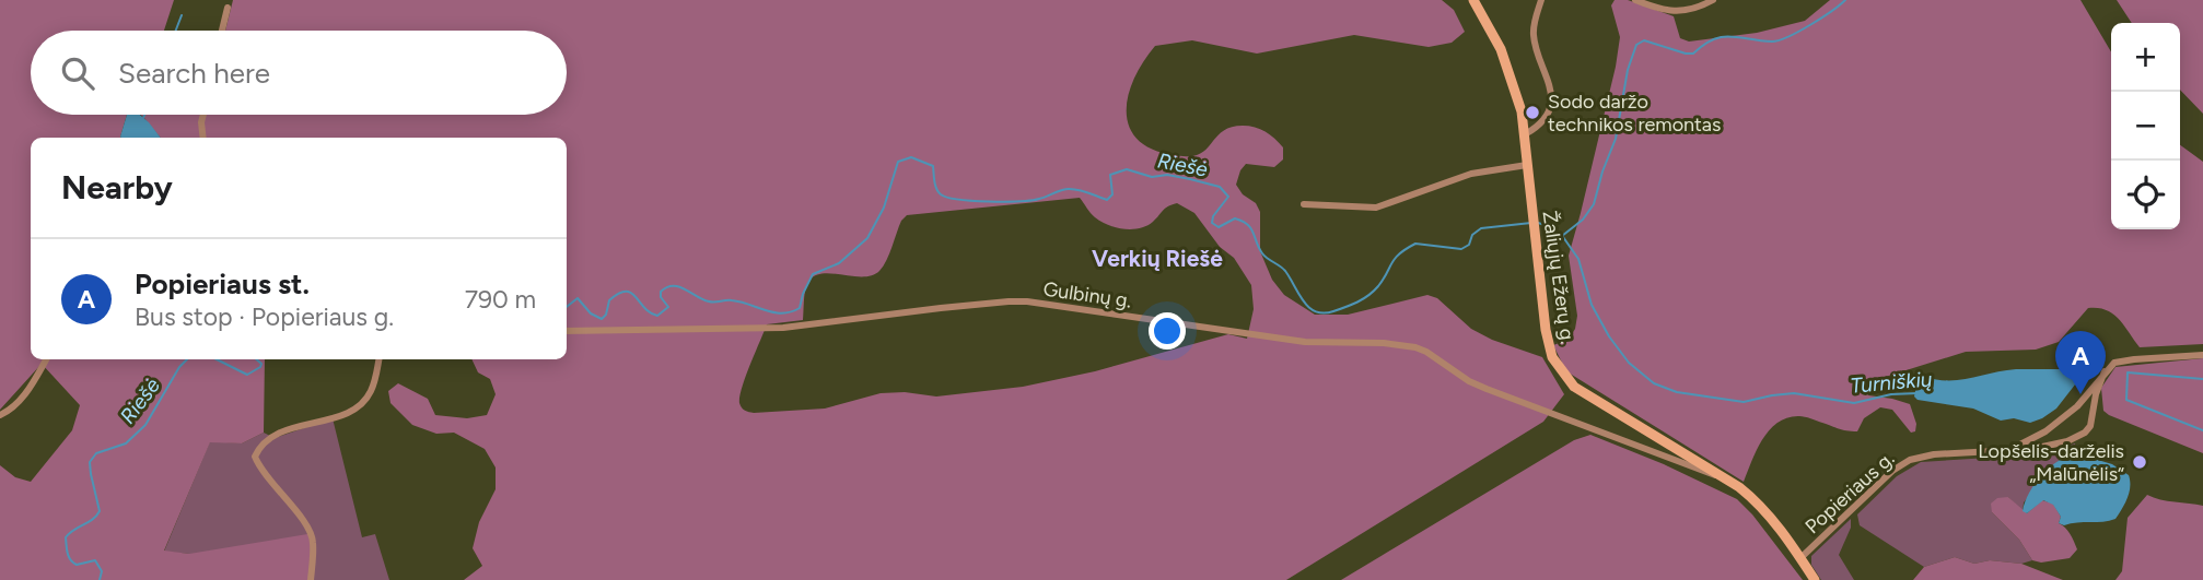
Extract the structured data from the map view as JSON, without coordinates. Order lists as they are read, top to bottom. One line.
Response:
{"streets":{"main road":["Žaliųjų Ežerų g."],"street":["Gulbinų g.","Popieriaus g."]},"crossings":[["Žaliųjų Ežerų g.","Gulbinų g."],["Žaliųjų Ežerų g.","Popieriaus g."]],"districts":["Verkių Riešė"],"water":["Riešė","Turniškių"],"places":["Sodo daržo technikos remontas","Lopšelis-darželis „Malūnėlis“"],"page":{"map_buttons":["+","−"],"search":"Search here","heading":"Nearby","list":[{"mark":"A","name":"Popieriaus st.","note":"Bus stop · Popieriaus g.","value":"790 m"}],"pins":"A"}}
